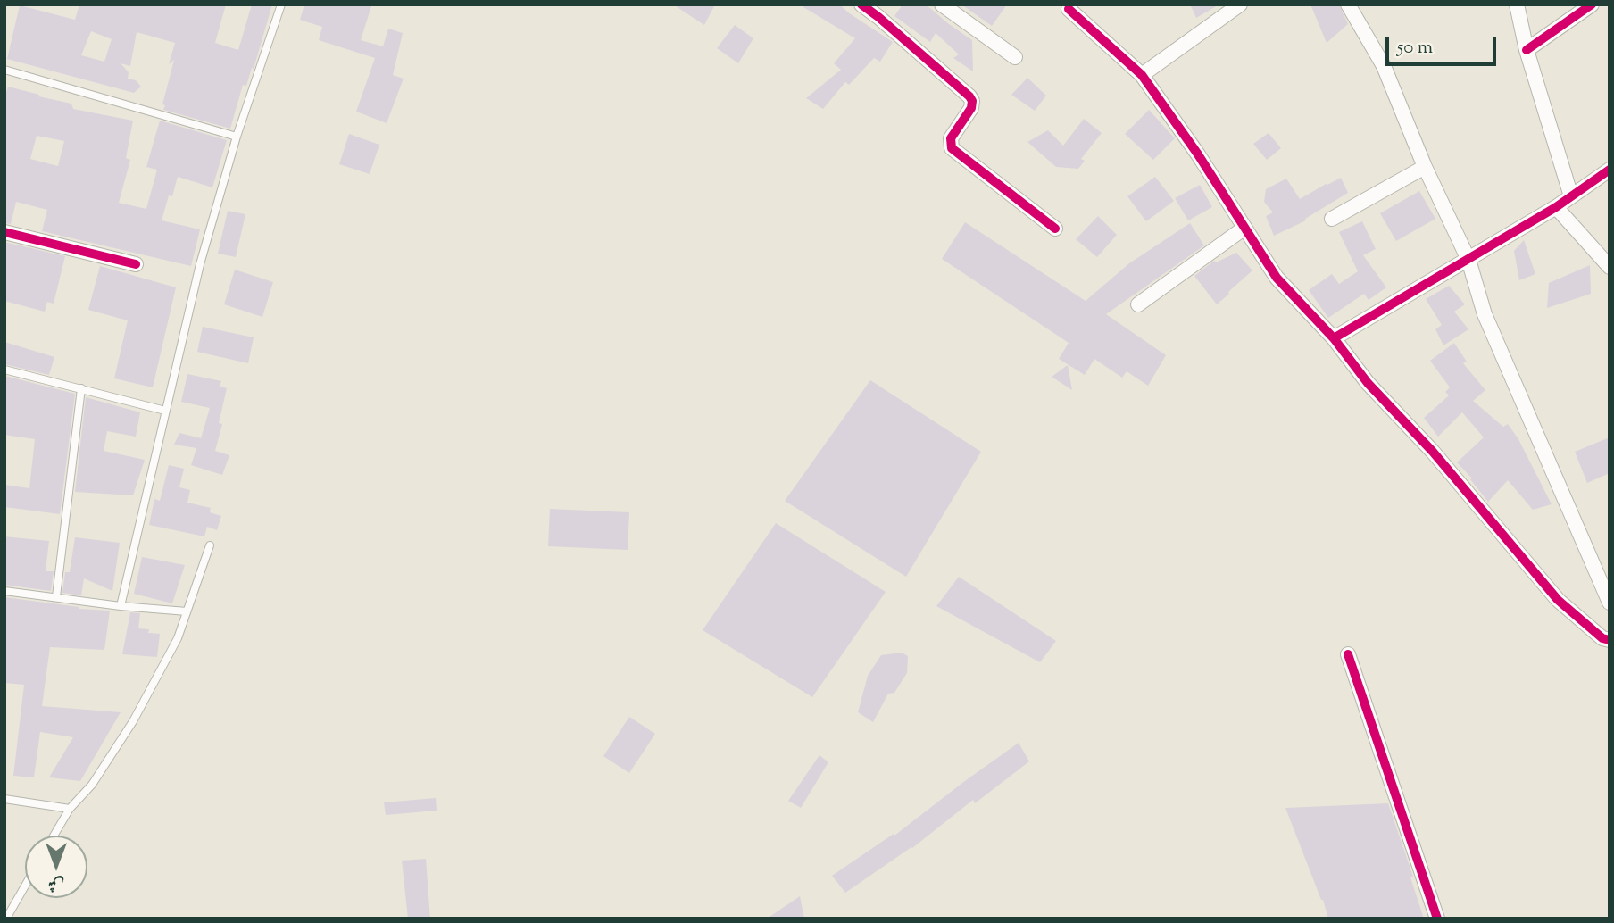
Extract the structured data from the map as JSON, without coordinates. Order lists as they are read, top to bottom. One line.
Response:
{"scale_bar":"50 m","north":"bottom"}
